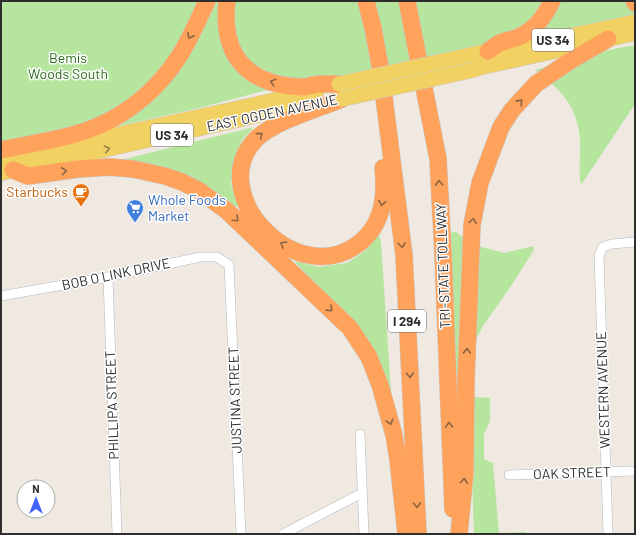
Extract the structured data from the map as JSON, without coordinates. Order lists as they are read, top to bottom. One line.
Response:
{"streets":{"highway":["TRI-STATE TOLLWAY","I 294"],"main road":["US 34","EAST OGDEN AVENUE"],"street":["BOB O LINK DRIVE","WESTERN AVENUE","JUSTINA STREET","PHILLIPA STREET","OAK STREET"]},"crossings":[["US 34","EAST OGDEN AVENUE"],["BOB O LINK DRIVE","JUSTINA STREET"],["BOB O LINK DRIVE","PHILLIPA STREET"],["WESTERN AVENUE","OAK STREET"]],"parks":["Bemis Woods South"],"places":{"cafe":["Starbucks"],"supermarket":["Whole Foods Market"]},"north":"top"}
